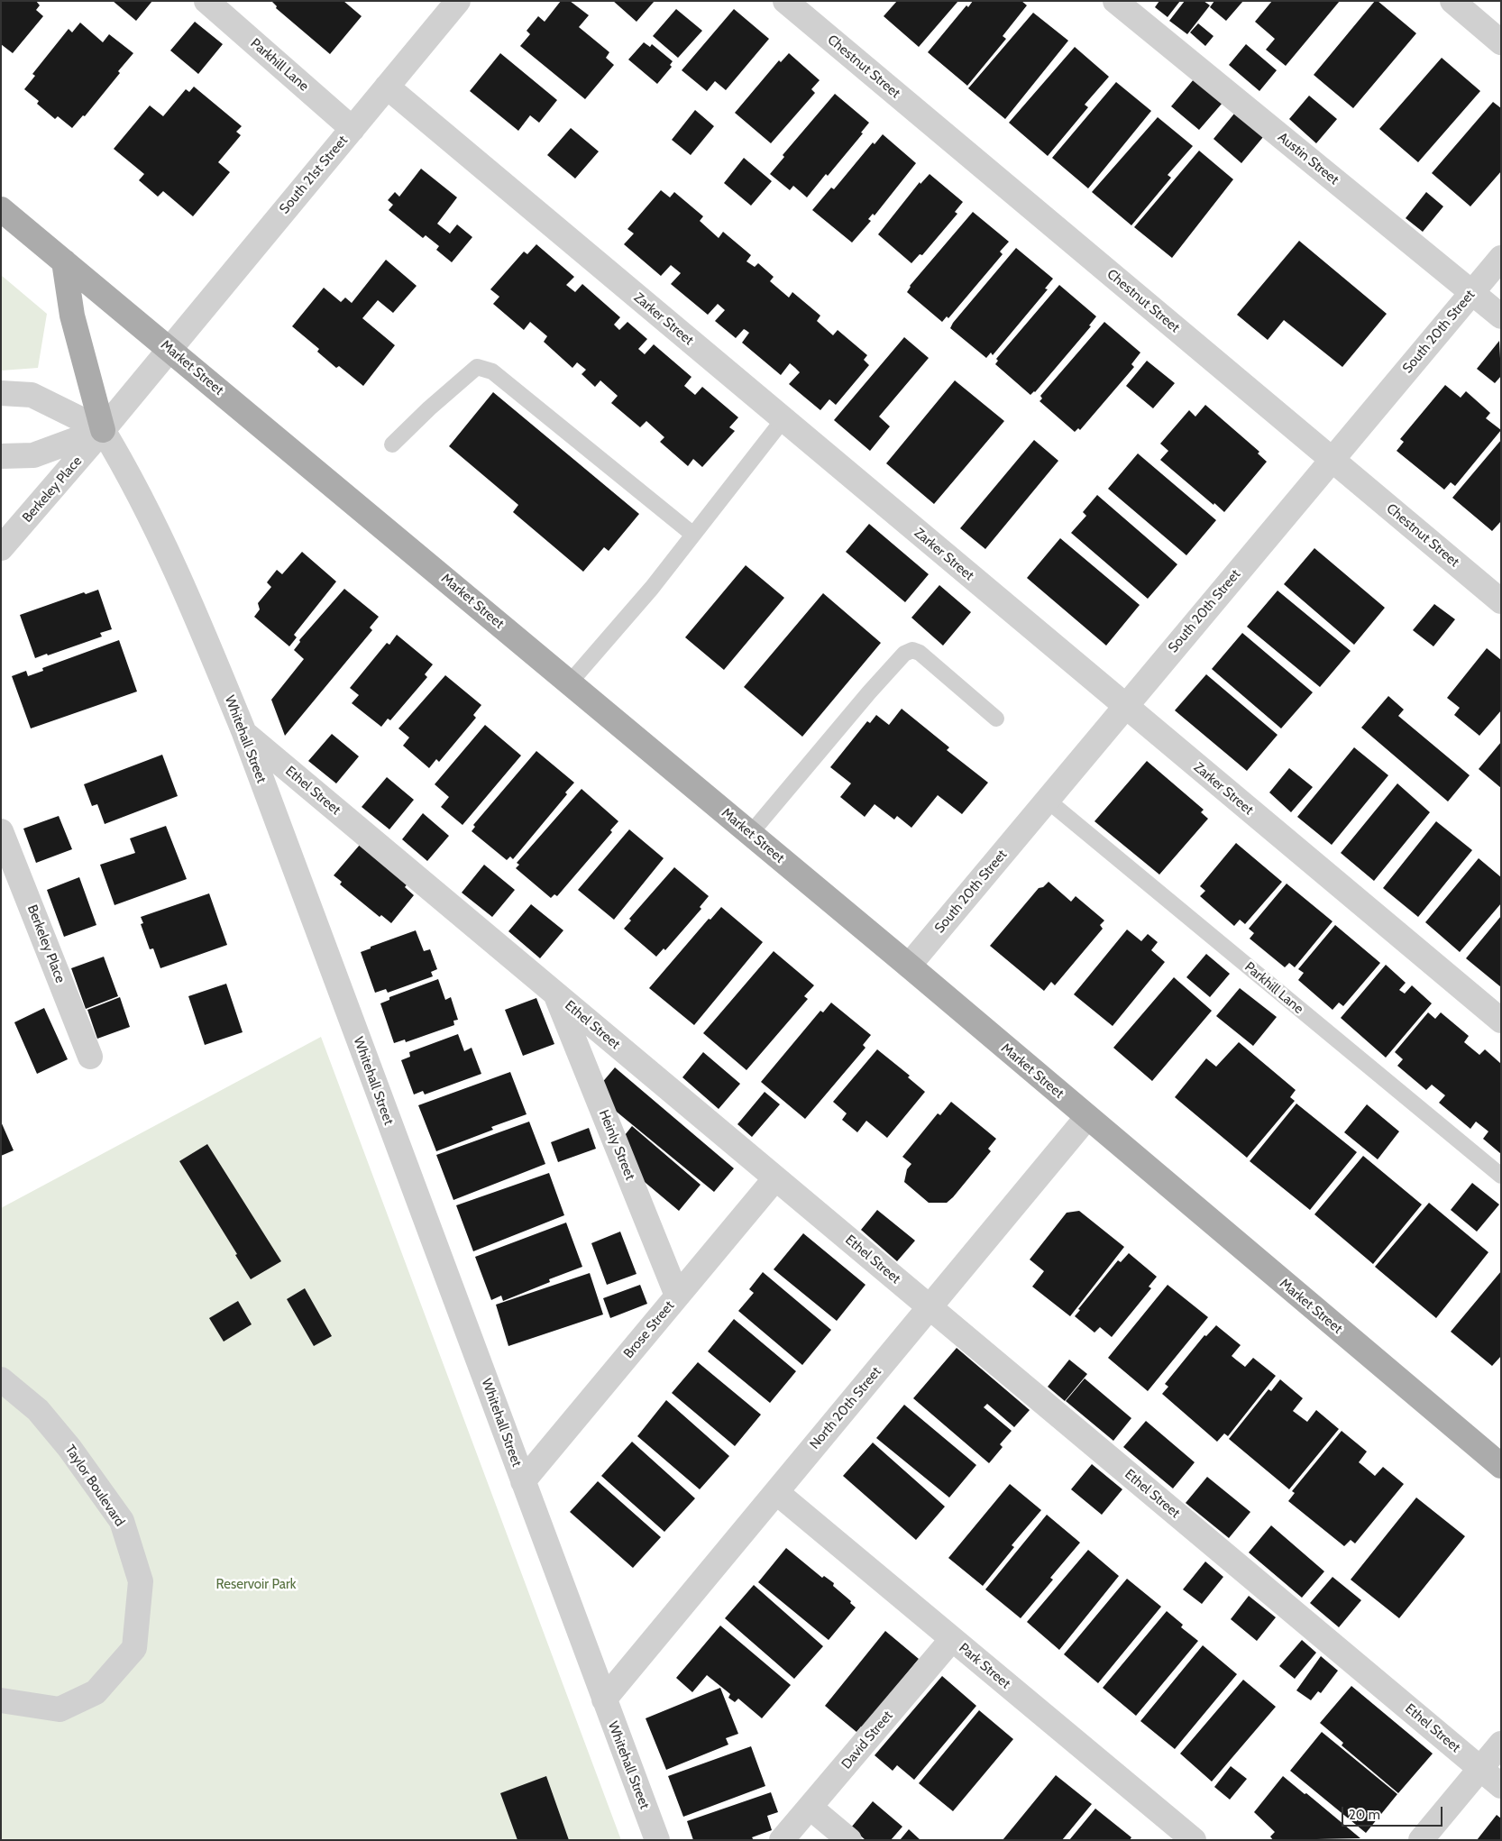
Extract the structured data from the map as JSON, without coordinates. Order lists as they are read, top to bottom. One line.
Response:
{"streets":{"main road":["Market Street"],"street":["Parkhill Lane","Chestnut Street","Austin Street","South 21st Street","Zarker Street","South 20th Street","Berkeley Place","Whitehall Street","Ethel Street","Heinly Street","Brose Street","North 20th Street","Taylor Boulevard","Park Street","David Street"]},"crossings":[["Parkhill Lane","South 21st Street"],["Parkhill Lane","South 20th Street"],["Chestnut Street","South 20th Street"],["Austin Street","South 20th Street"],["South 21st Street","Zarker Street"],["South 21st Street","Market Street"],["Zarker Street","South 20th Street"],["South 20th Street","Market Street"],["Market Street","North 20th Street"],["Berkeley Place","Whitehall Street"],["Whitehall Street","Ethel Street"],["Whitehall Street","Brose Street"],["Whitehall Street","North 20th Street"],["Ethel Street","Heinly Street"],["Ethel Street","Brose Street"],["Ethel Street","North 20th Street"],["Heinly Street","Brose Street"],["North 20th Street","Park Street"],["Park Street","David Street"]],"parks":["Reservoir Park"],"scale_bar":"20 m"}
